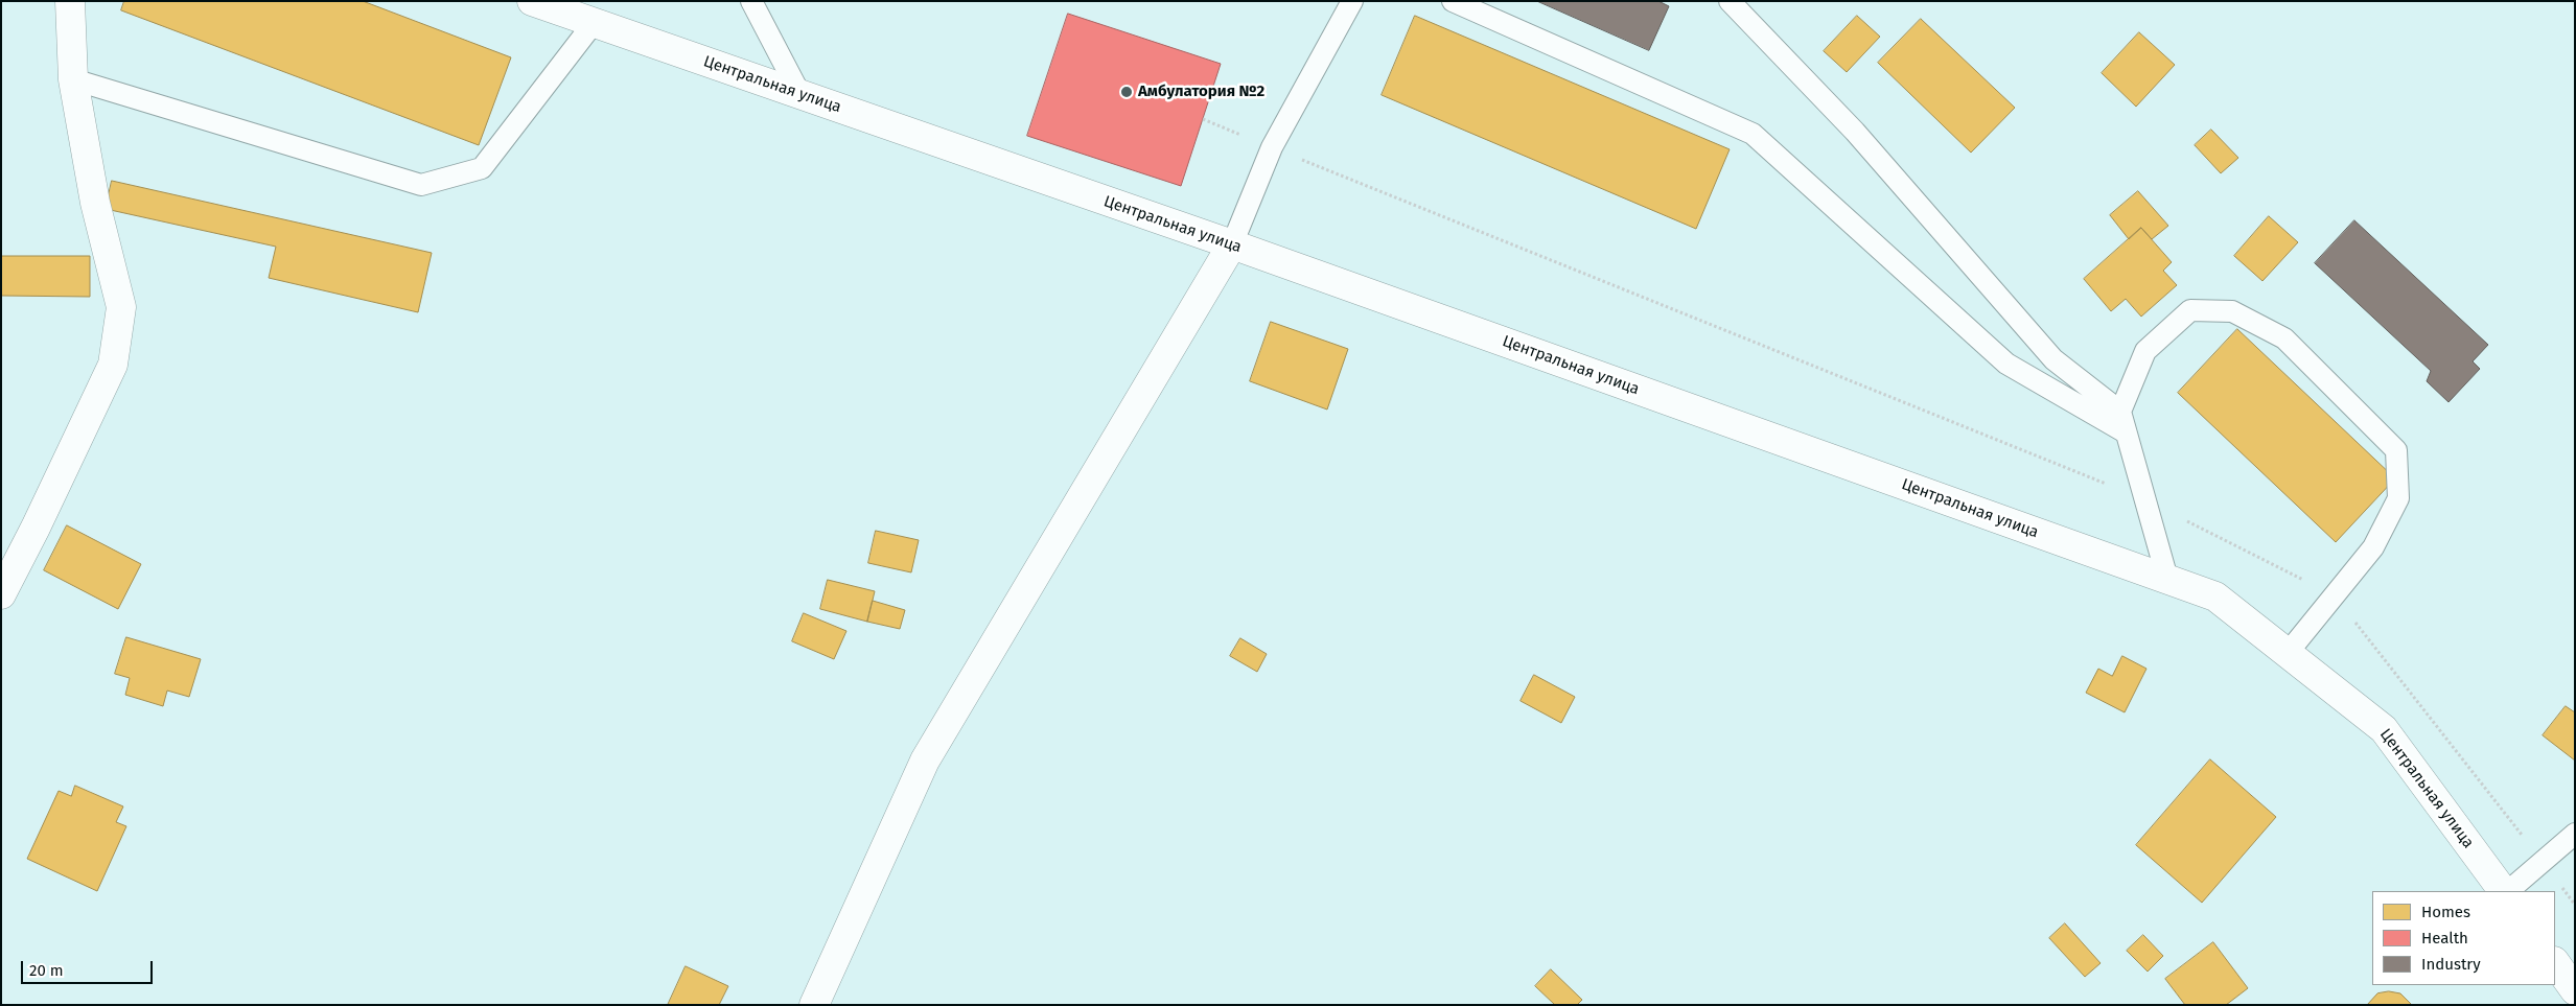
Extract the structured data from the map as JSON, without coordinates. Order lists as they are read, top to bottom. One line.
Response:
{"streets":{"street":["Центральная улица"]},"places":["Амбулатория №2"],"legend":["Homes","Health","Industry"],"scale_bar":"20 m"}
